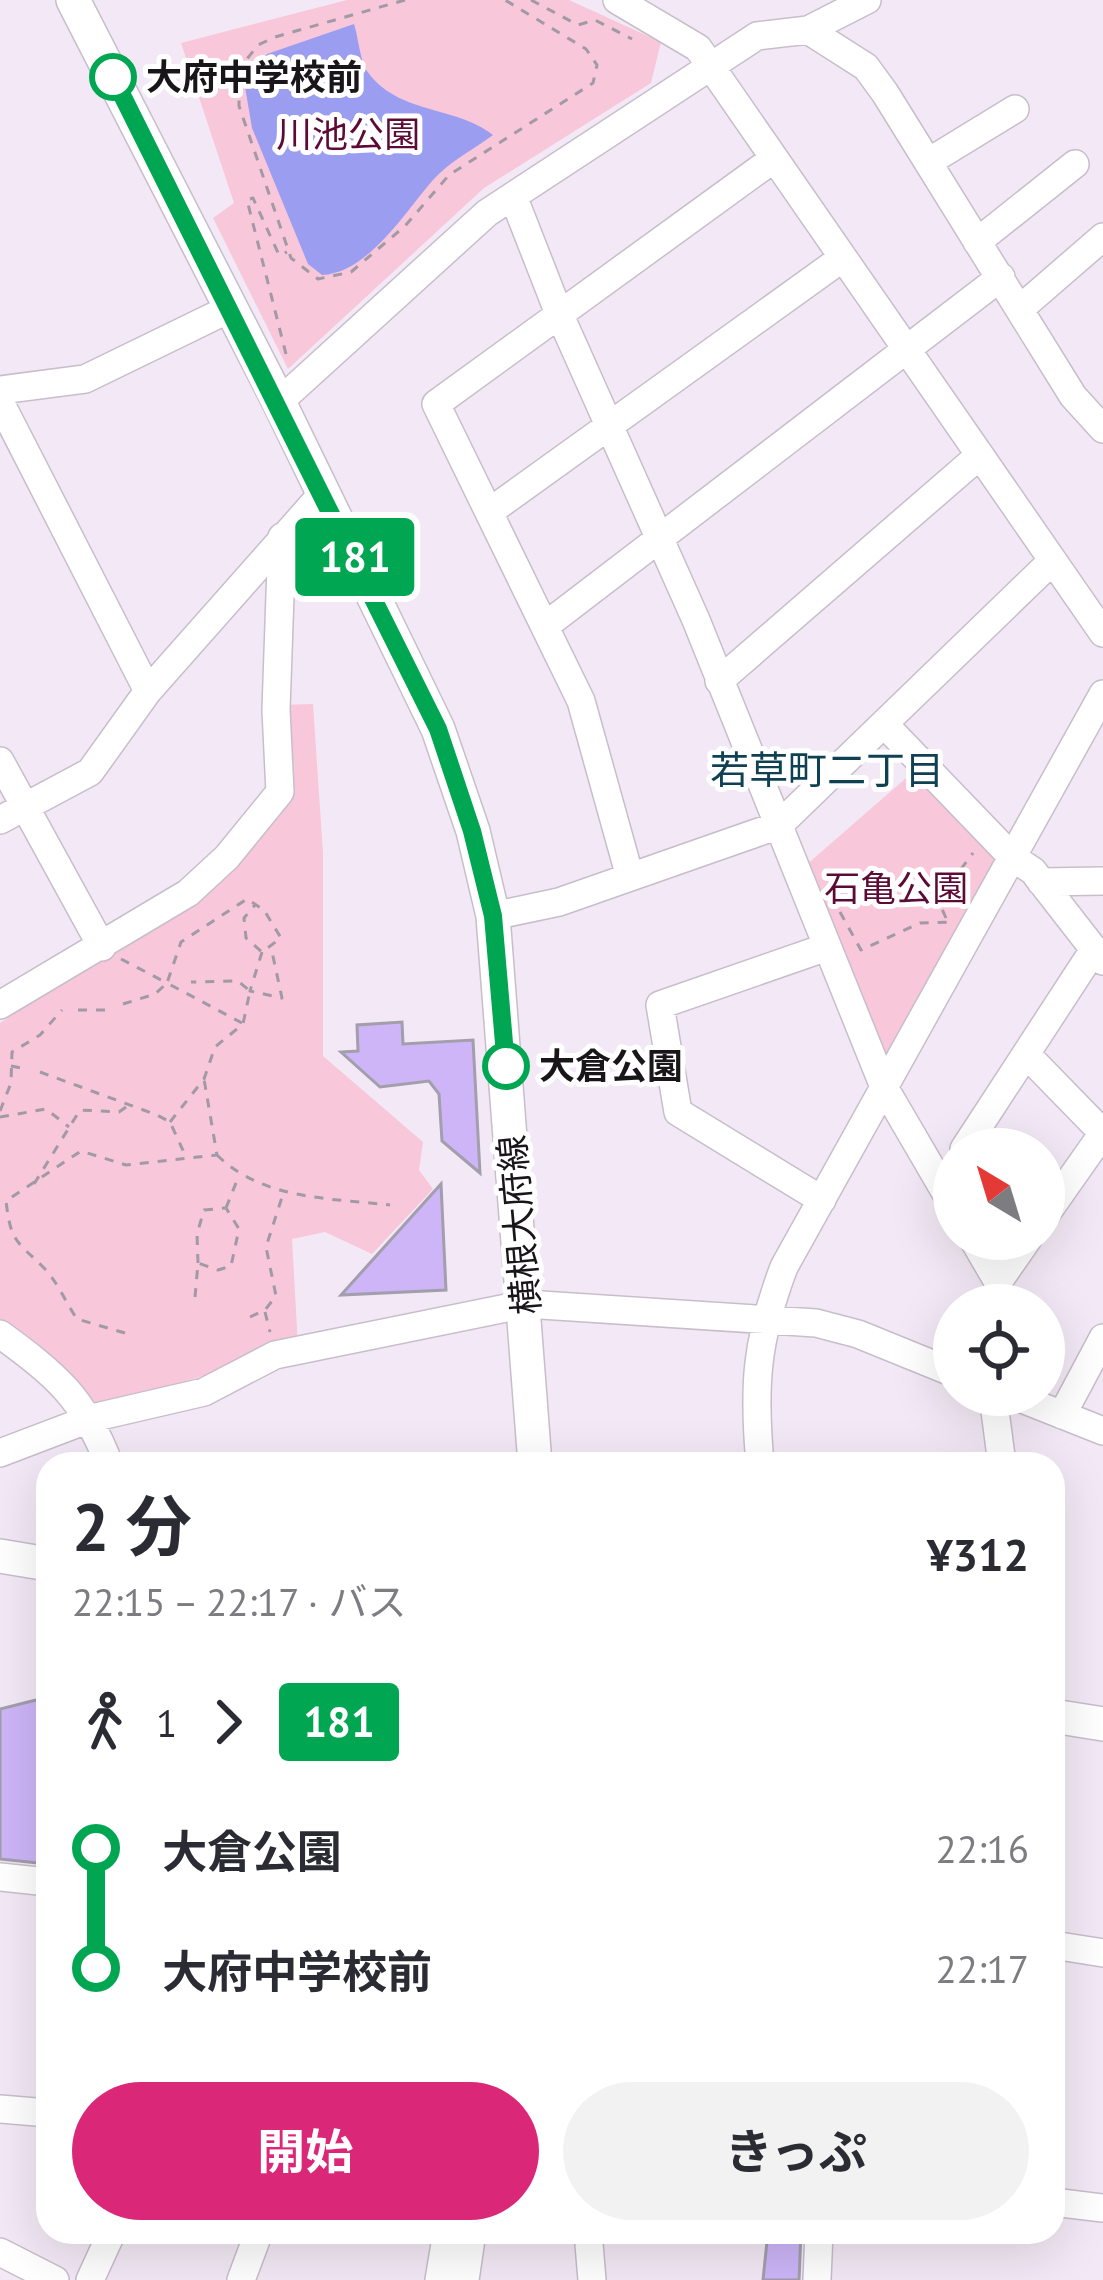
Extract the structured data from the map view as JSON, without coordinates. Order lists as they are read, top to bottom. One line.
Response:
{"streets":{"main road":["横根大府線"]},"districts":["若草町二丁目"],"parks":["川池公園","石亀公園"],"places":["大府中学校前","大倉公園"],"lines":["bus line 181"],"north":"top left","page":{"on_map":"181","heading":["2 分","22:15 – 22:17 · バス","¥312"],"legs":["1","181"],"list":[{"name":"大倉公園","value":"22:16"},{"name":"大府中学校前","value":"22:17"}],"buttons":["開始","きっぷ"]}}
